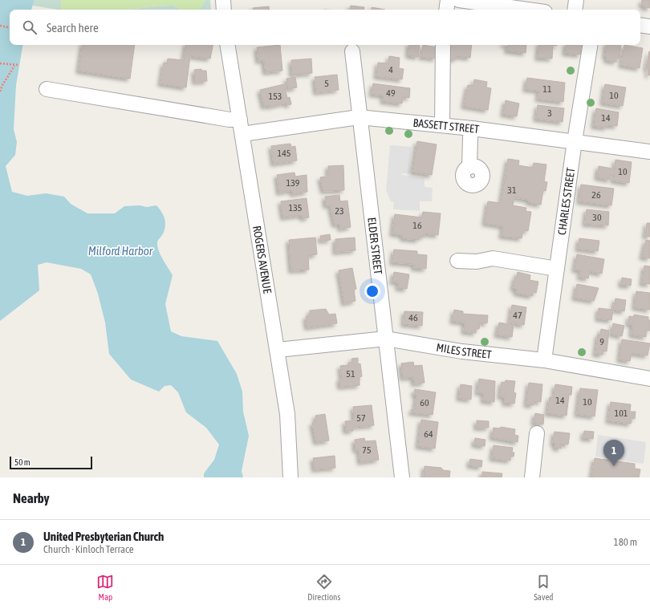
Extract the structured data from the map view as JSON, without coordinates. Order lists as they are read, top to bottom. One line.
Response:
{"streets":{"street":["BASSETT STREET","CHARLES STREET","ELDER STREET","ROGERS AVENUE","MILES STREET"]},"crossings":[["BASSETT STREET","CHARLES STREET"],["BASSETT STREET","ELDER STREET"],["BASSETT STREET","ROGERS AVENUE"],["CHARLES STREET","MILES STREET"],["ELDER STREET","MILES STREET"],["ROGERS AVENUE","MILES STREET"]],"water":["Milford Harbor"],"house_numbers":["4","5","11","49","10","153","3","14","145","10","139","31","26","135","23","30","16","47","46","9","51","14","10","60","101","57","64","75"],"scale_bar":"50 m","page":{"search":"Search here","pins":"1","scale":"50 m","heading":"Nearby","list":[{"mark":"1","name":"United Presbyterian Church","note":"Church · Kinloch Terrace","value":"180 m"}],"nav":["Map","Directions","Saved"]}}
